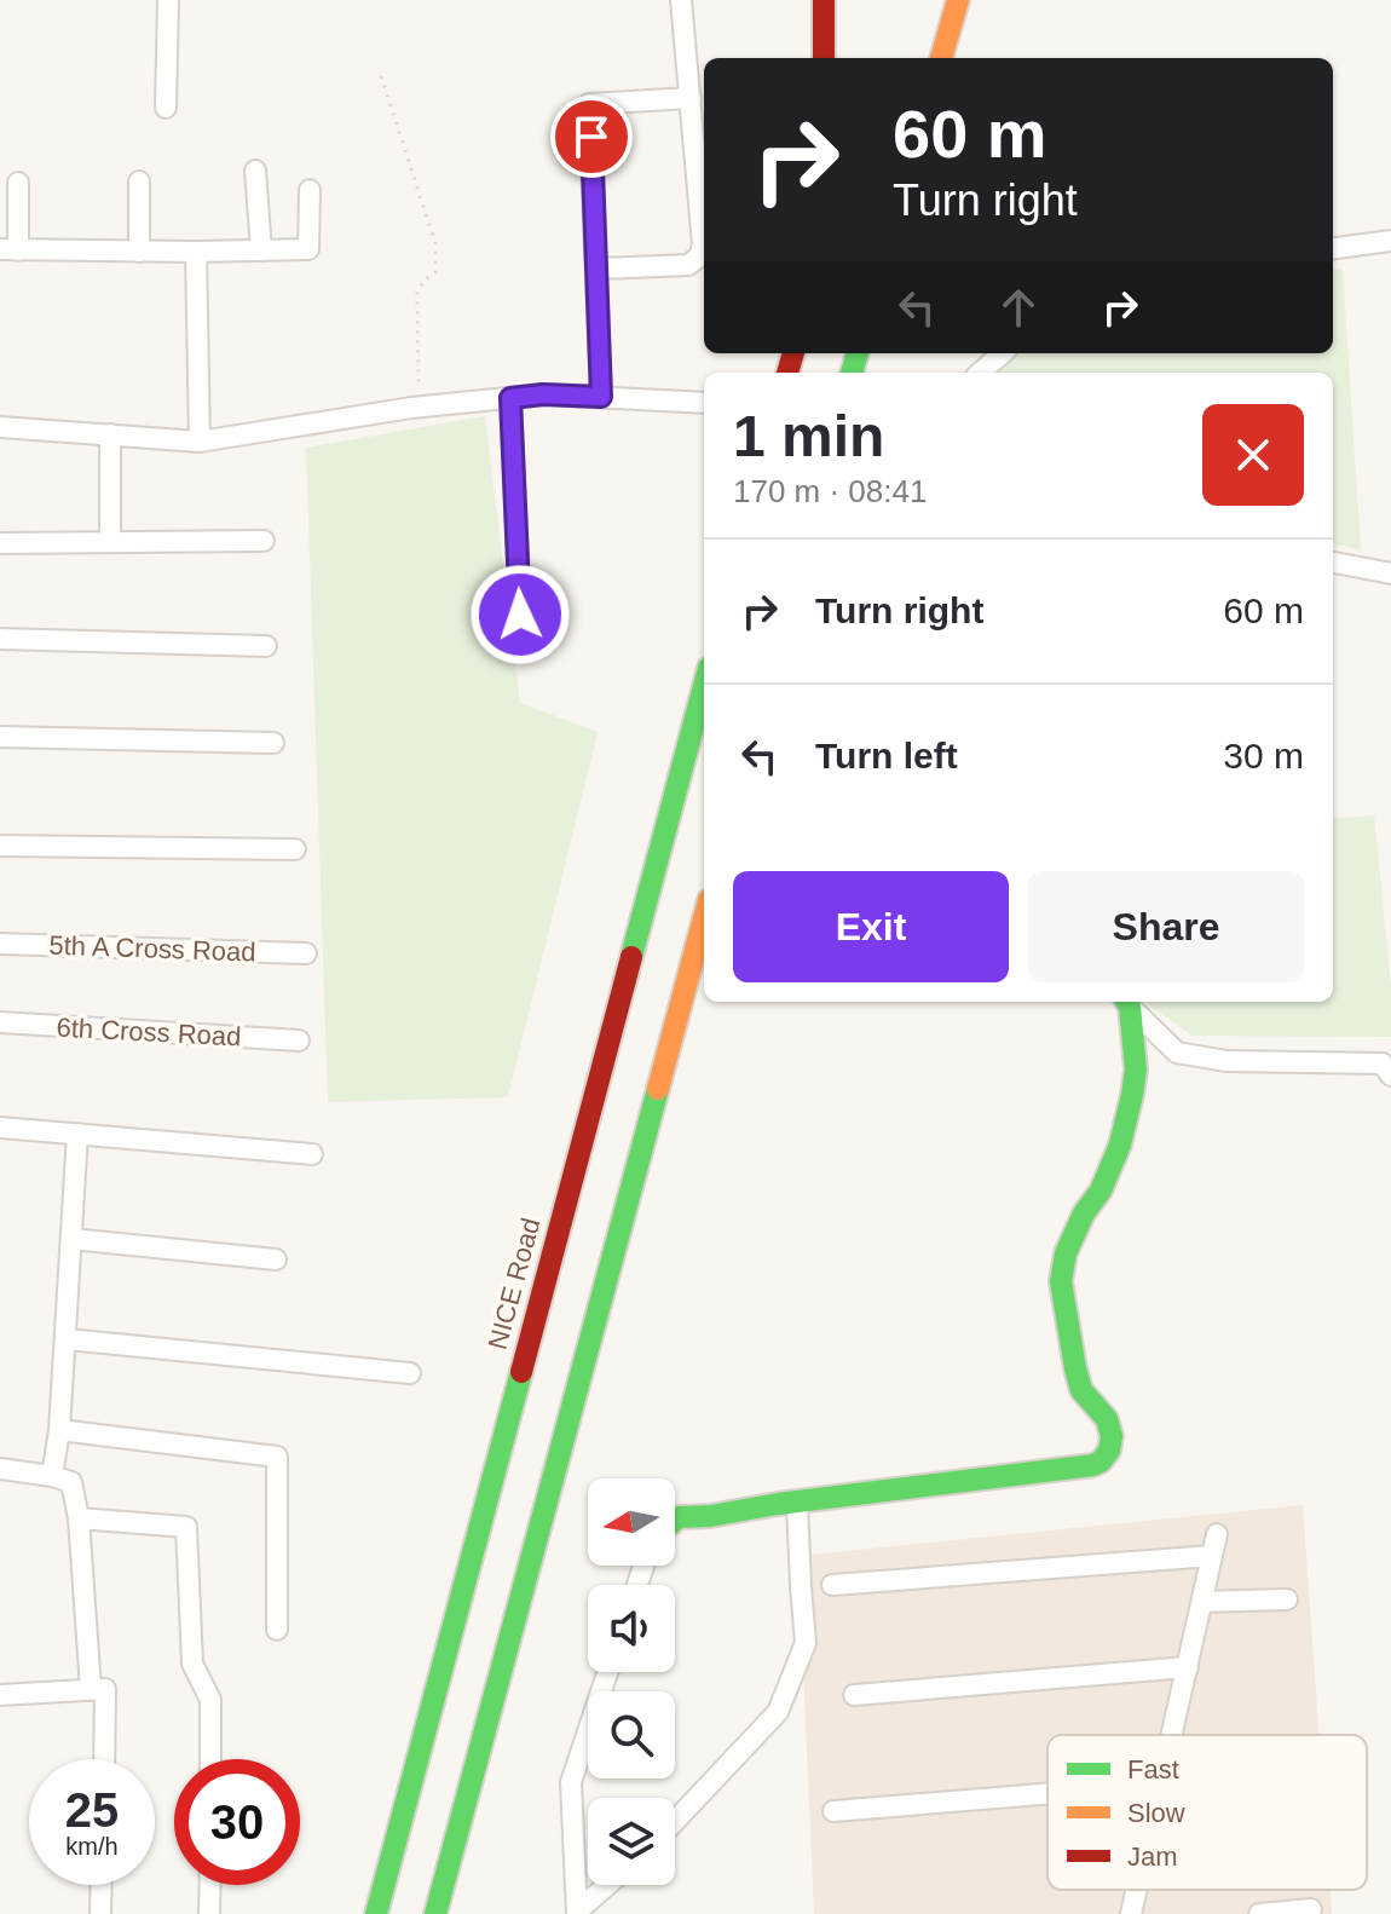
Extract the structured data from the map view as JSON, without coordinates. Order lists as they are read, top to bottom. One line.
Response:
{"streets":{"main road":["NICE Road"],"street":["5th A Cross Road","6th Cross Road"]},"legend":["Fast","Slow","Jam"],"north":"left","page":{"turn":["60 m","Turn right"],"heading":["1 min","170 m · 08:41"],"list":[{"name":"Turn right","value":"60 m"},{"name":"Turn left","value":"30 m"}],"buttons":["Exit","Share"],"speed":"25 km/h","limit":"30"}}
